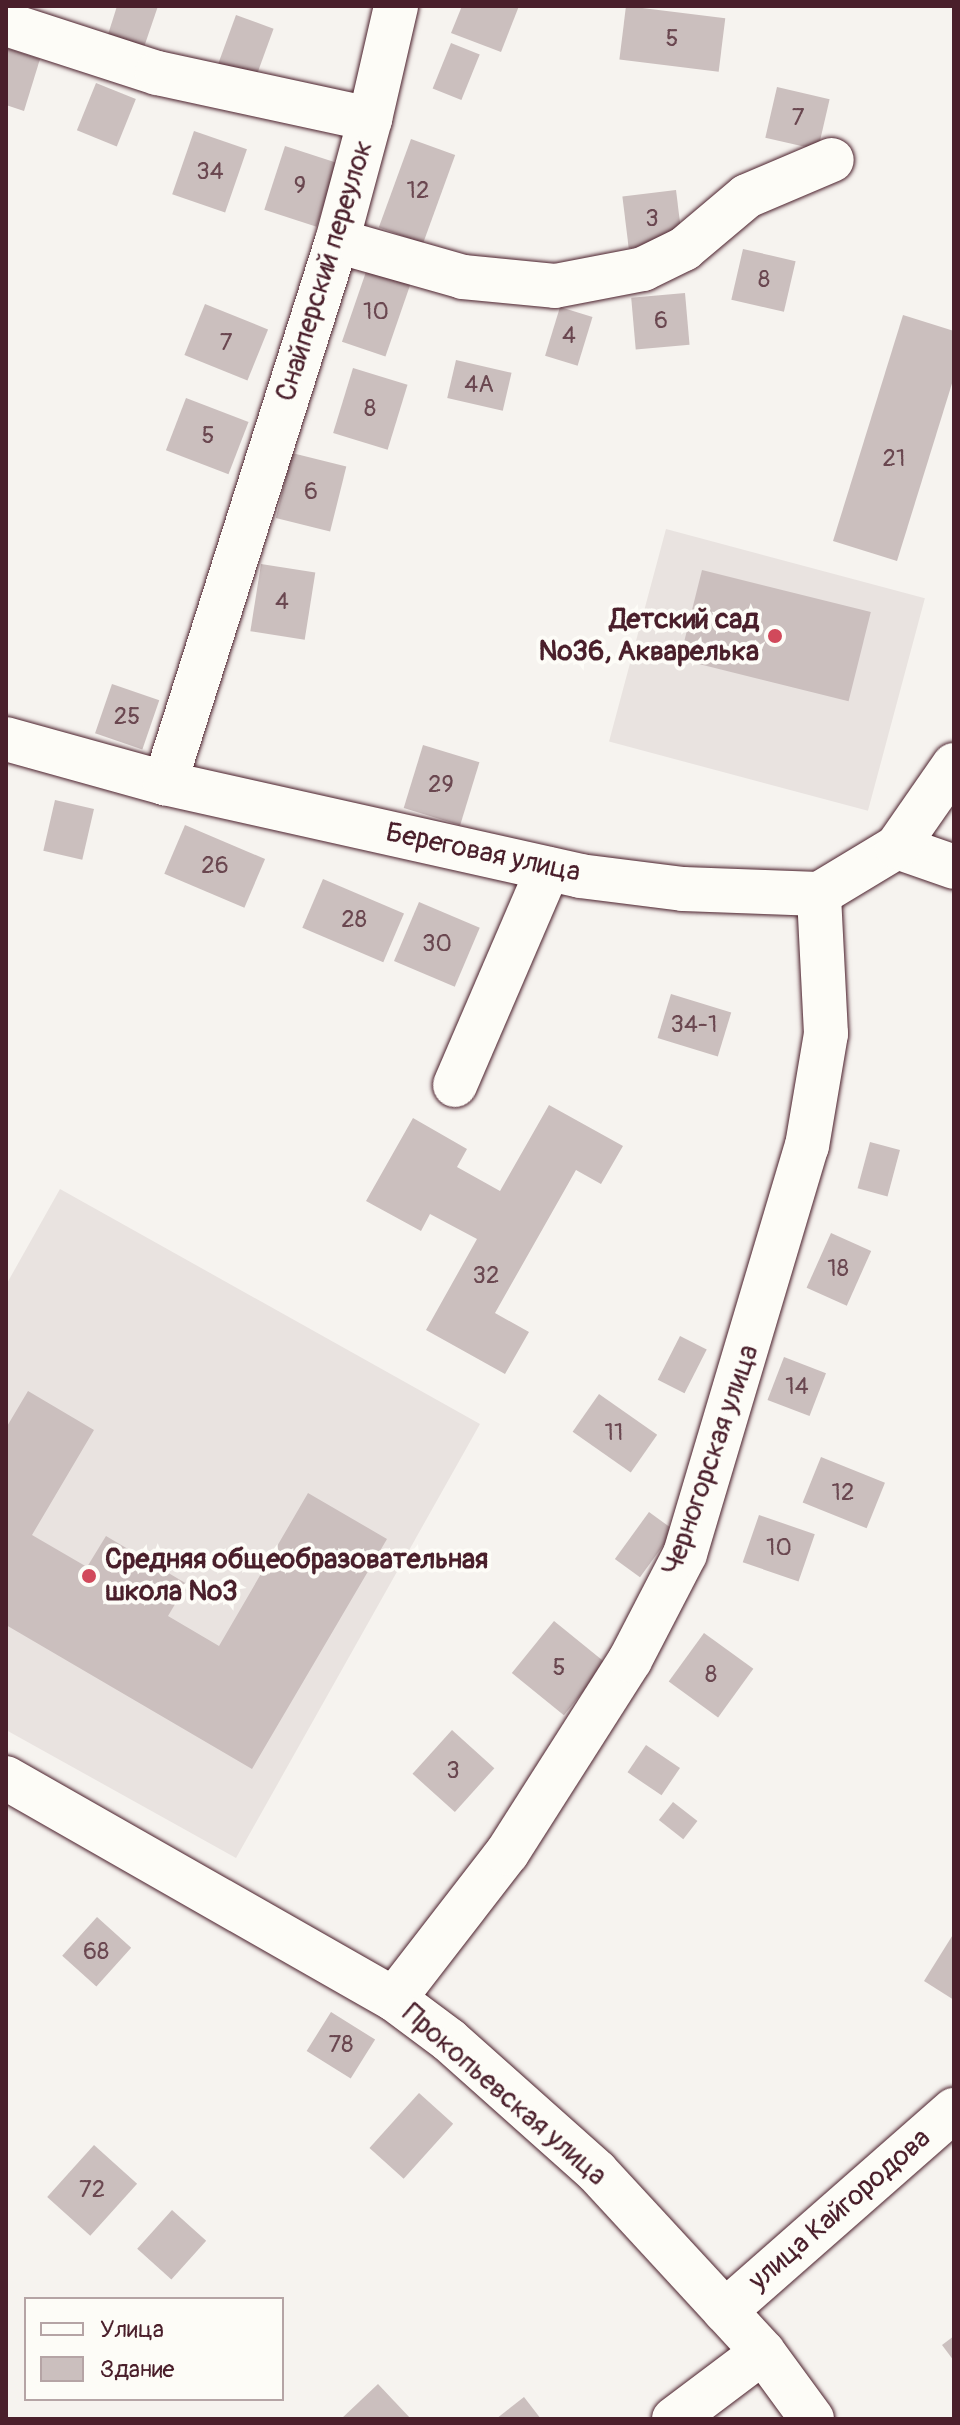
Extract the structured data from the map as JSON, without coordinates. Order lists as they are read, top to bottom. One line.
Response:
{"streets":{"street":["Снайперский переулок","Береговая улица","Черногорская улица","Прокопьевская улица","улица Кайгородова"]},"crossings":[["Снайперский переулок","Береговая улица"],["Береговая улица","Черногорская улица"],["Черногорская улица","Прокопьевская улица"],["Прокопьевская улица","улица Кайгородова"]],"places":["Детский сад №36, Акварелька","Средняя общеобразовательная школа №3"],"house_numbers":["5","7","34","9","12","3","8","10","6","4","7","4А","8","5","21","6","4","25","29","26","28","30","34-1","18","32","14","11","12","10","5","8","3","68","78","72"],"legend":["Улица","Здание"]}
